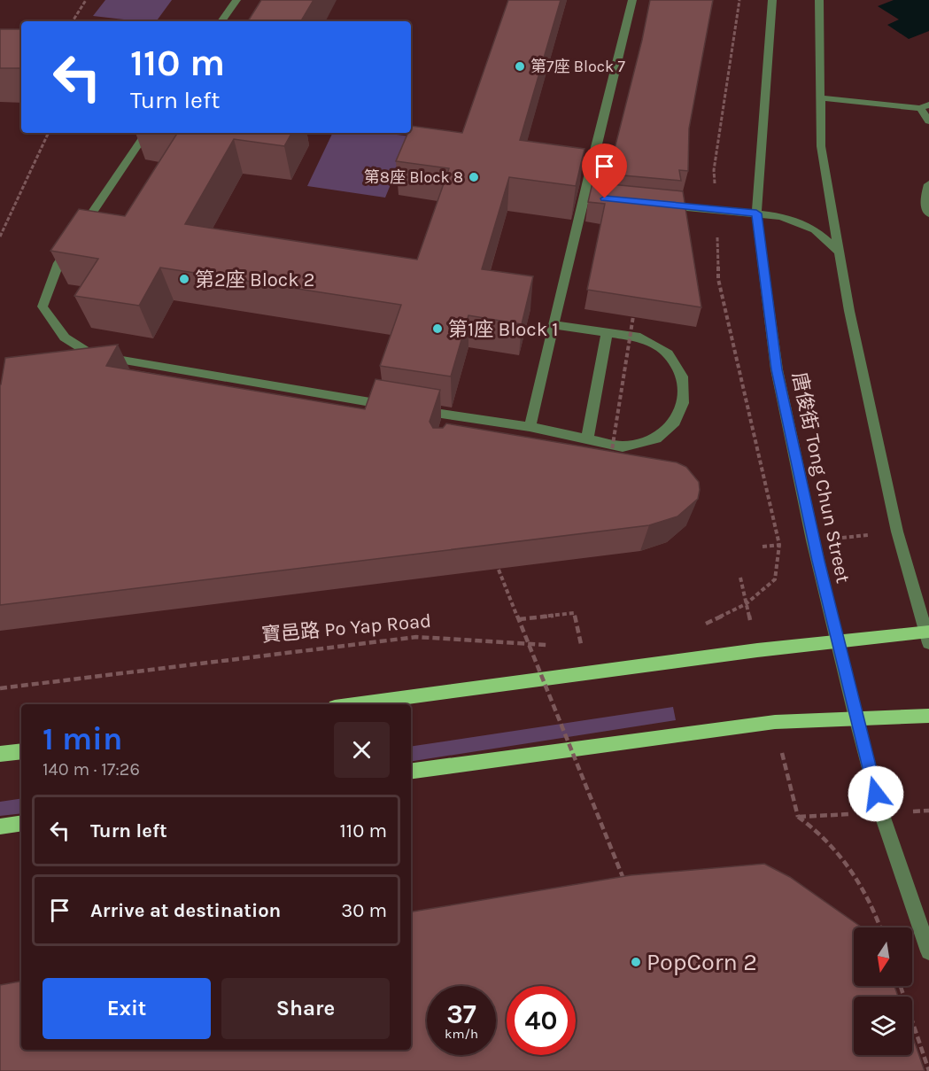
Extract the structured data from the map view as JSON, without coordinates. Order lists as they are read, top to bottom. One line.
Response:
{"streets":{"street":["唐俊街 Tong Chun Street"],"path":["寶邑路 Po Yap Road"]},"places":["第7座 Block 7","第8座 Block 8","第2座 Block 2","第1座 Block 1","PopCorn 2"],"north":"bottom","page":{"turn":["110 m","Turn left"],"heading":["1 min","140 m · 17:26"],"list":[{"name":"Turn left","value":"110 m"},{"name":"Arrive at destination","value":"30 m"}],"buttons":["Exit","Share"],"speed":"37 km/h","limit":"40"}}
